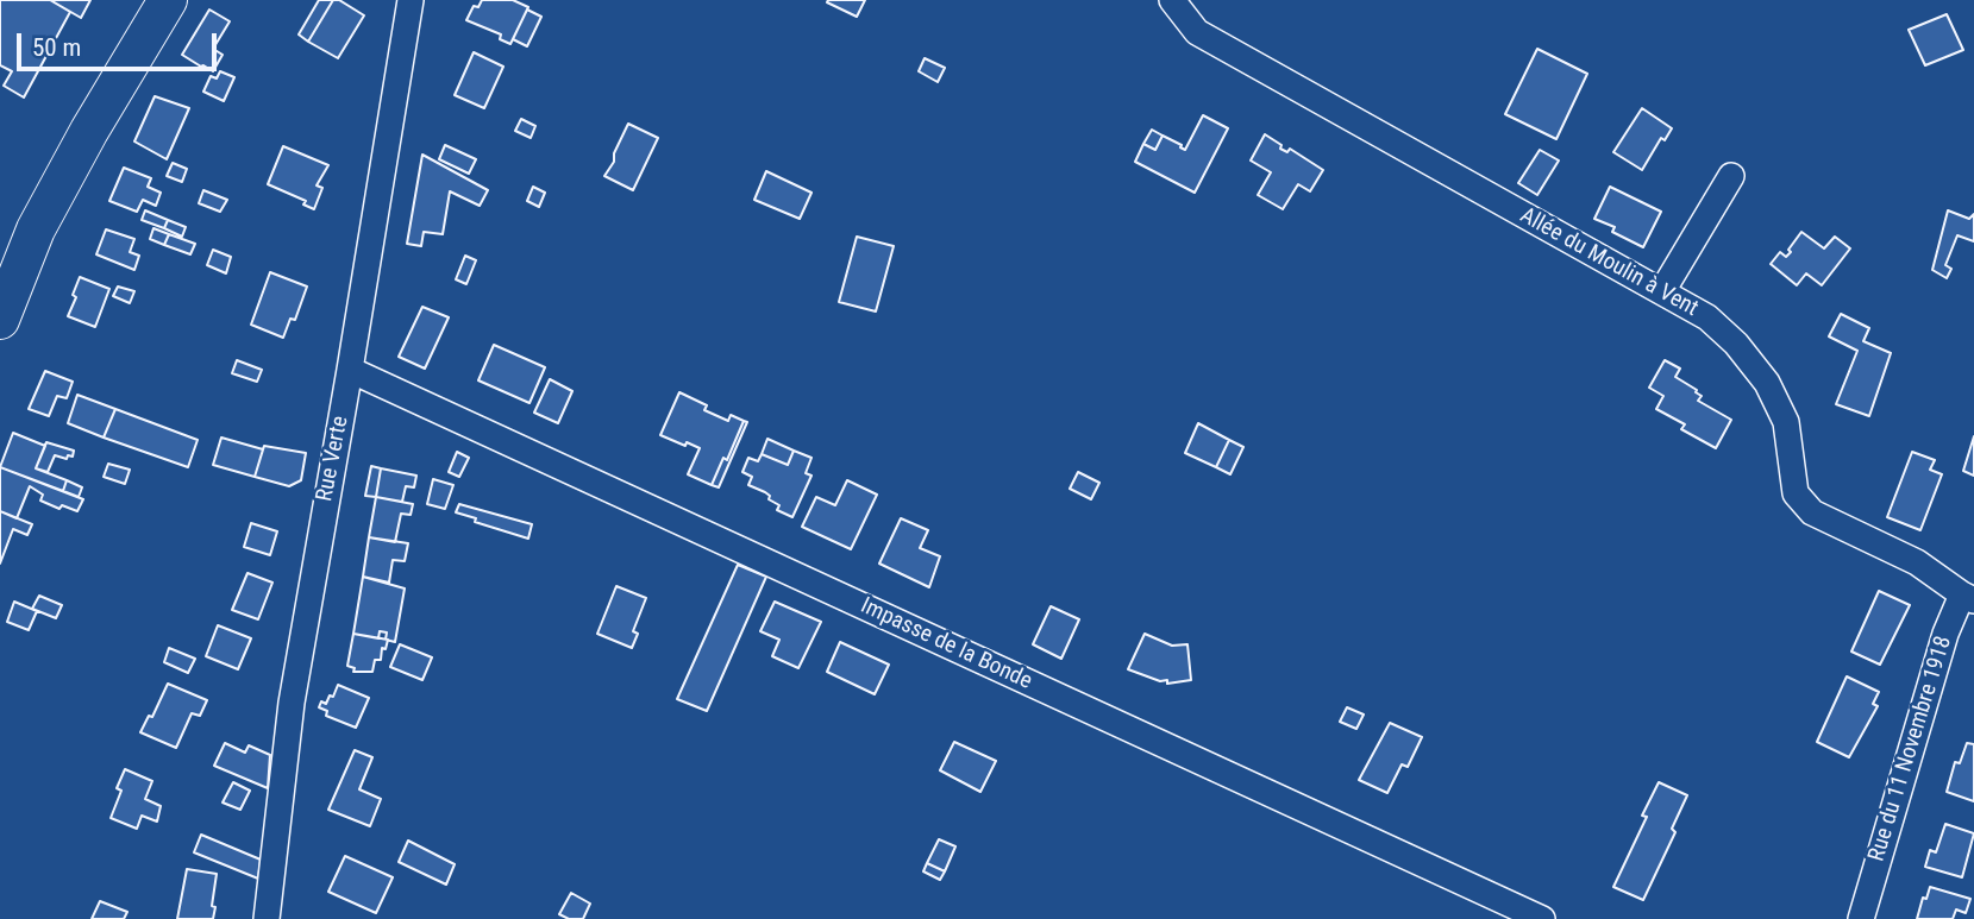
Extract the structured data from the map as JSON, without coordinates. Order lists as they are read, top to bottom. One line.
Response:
{"streets":{"street":["Allée du Moulin à Vent","Rue Verte","Impasse de la Bonde","Rue du 11 Novembre 1918"]},"crossings":[["Allée du Moulin à Vent","Rue du 11 Novembre 1918"],["Rue Verte","Impasse de la Bonde"]],"scale_bar":"50 m"}
